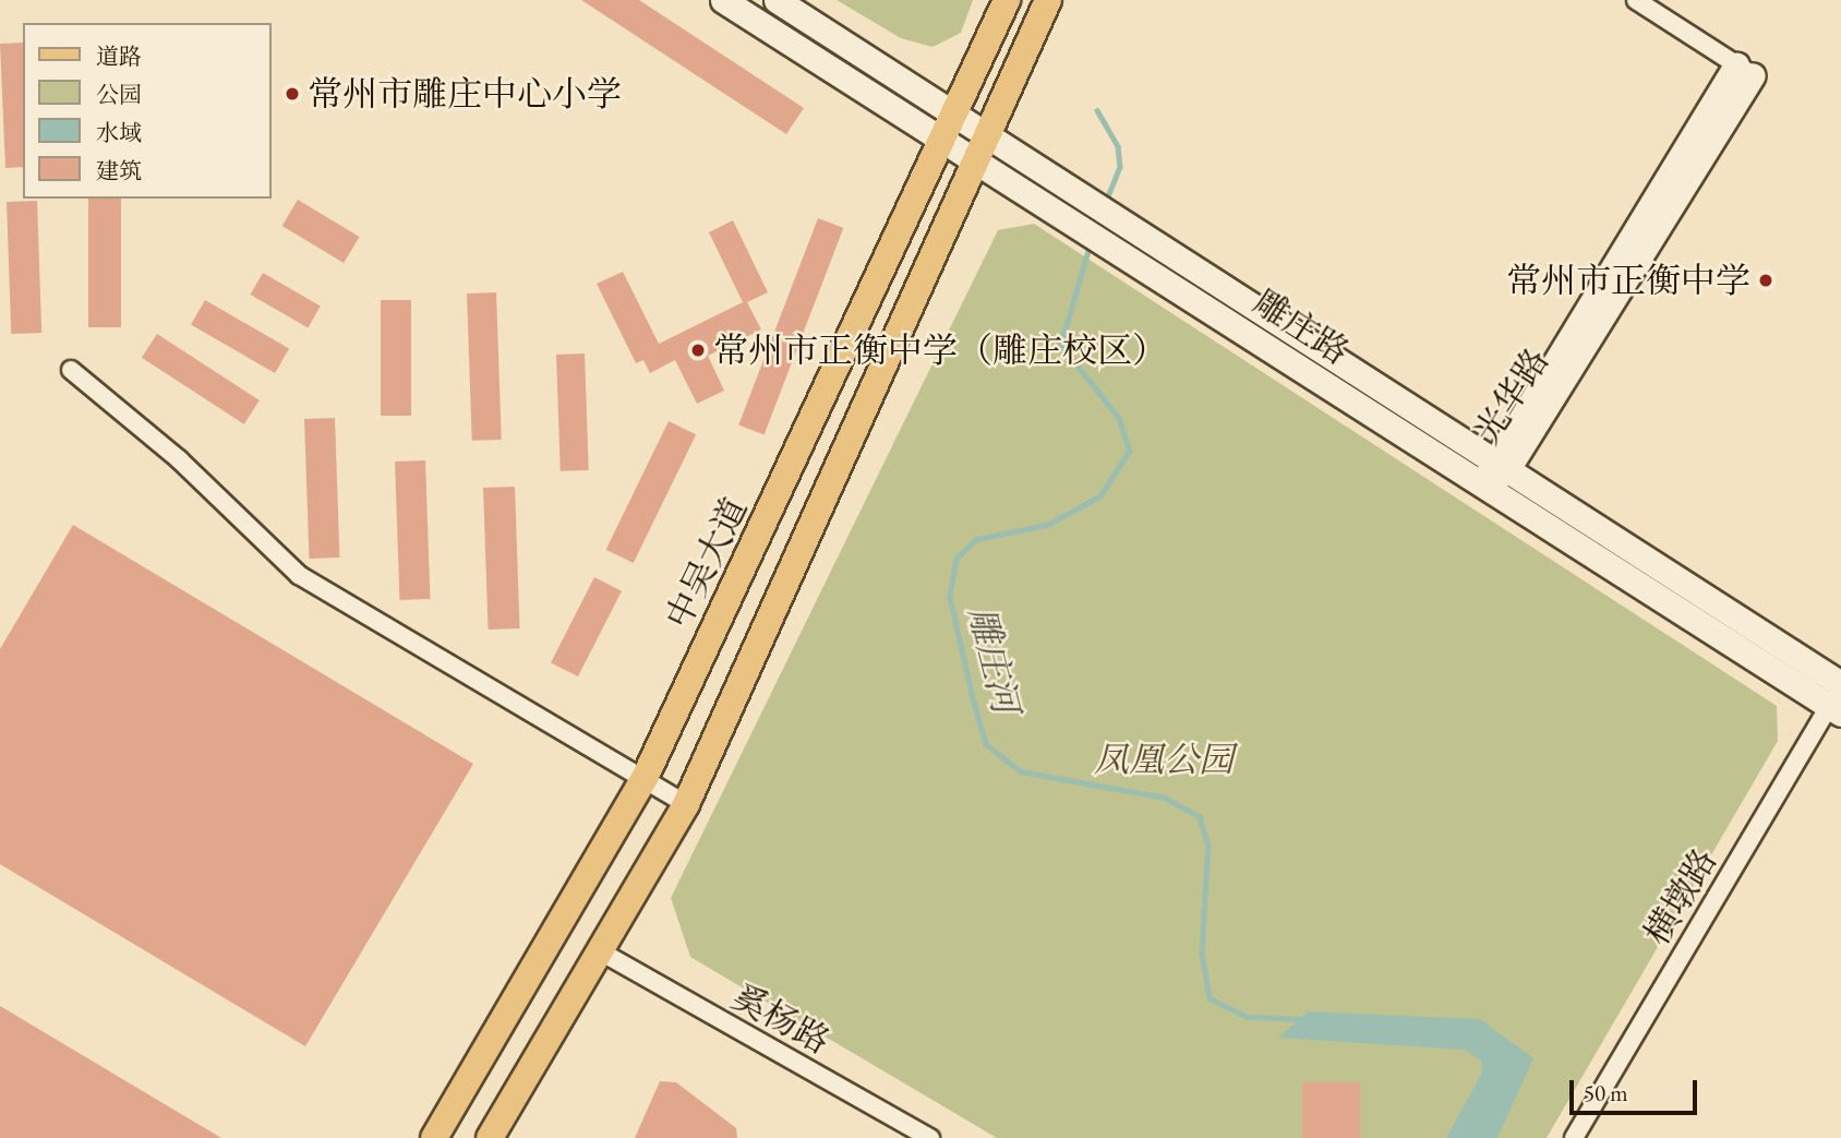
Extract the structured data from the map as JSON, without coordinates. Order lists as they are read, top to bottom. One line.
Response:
{"streets":{"main road":["雕庄路","光华路","中吴大道"],"street":["横墩路","奚杨路"]},"crossings":[["雕庄路","光华路"],["雕庄路","中吴大道"],["雕庄路","横墩路"]],"water":["雕庄河"],"parks":["凤凰公园"],"places":["常州市雕庄中心小学","常州市正衡中学","常州市正衡中学（雕庄校区）"],"legend":["道路","公园","水域","建筑"],"scale_bar":"50 m"}
